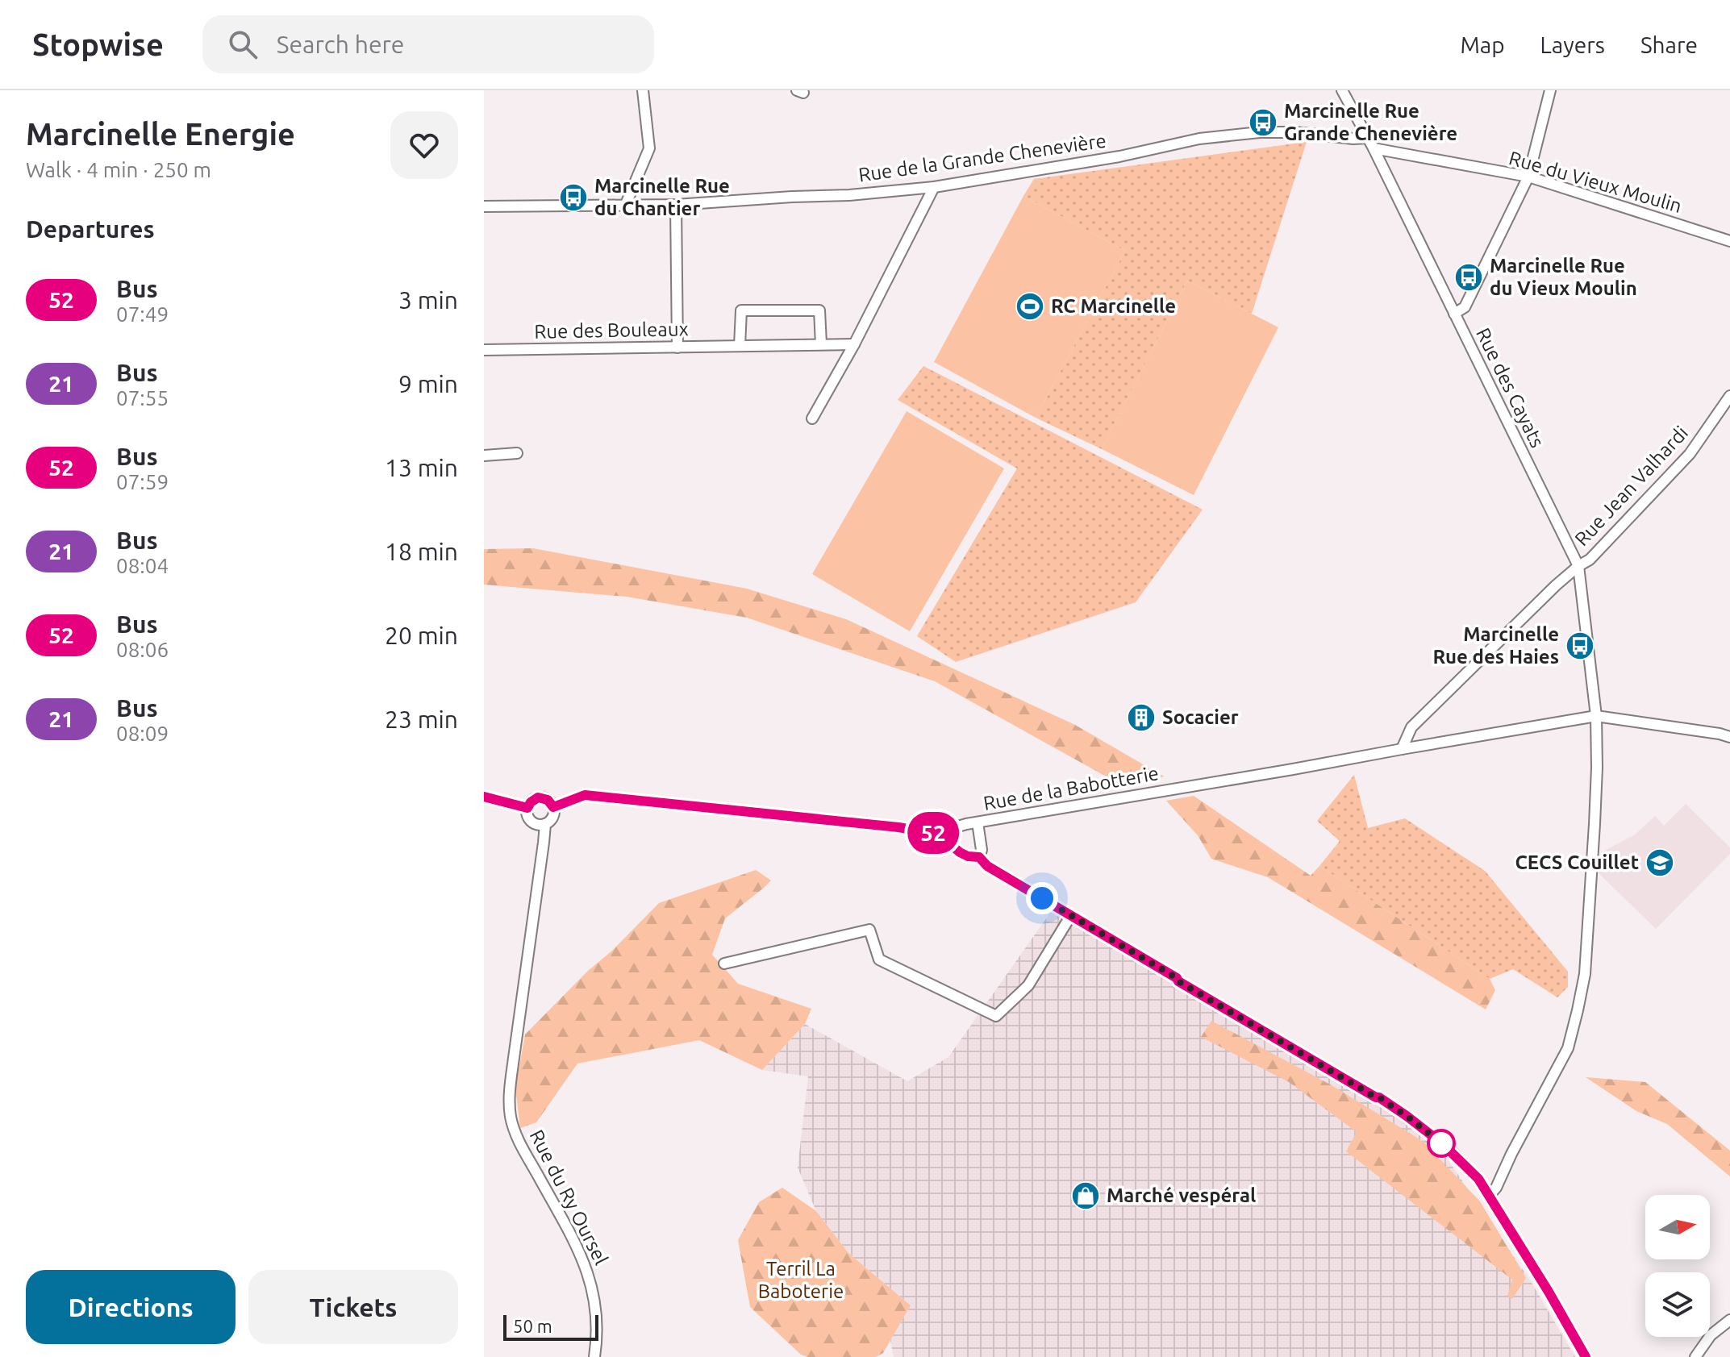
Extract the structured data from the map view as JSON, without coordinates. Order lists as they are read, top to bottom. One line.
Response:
{"streets":{"street":["Rue de la Grande Chenevière","Rue du Vieux Moulin","Rue des Bouleaux","Rue des Cayats","Rue Jean Valhardi","Rue de la Babotterie","Rue du Ry Oursel"]},"crossings":[["Rue de la Grande Chenevière","Rue des Cayats"],["Rue du Vieux Moulin","Rue des Cayats"],["Rue des Cayats","Rue Jean Valhardi"],["Rue des Cayats","Rue de la Babotterie"],["Rue Jean Valhardi","Rue de la Babotterie"],["Rue de la Babotterie","Rue du Ry Oursel"]],"parks":["Terril La Baboterie"],"places":{"bus stop":["Marcinelle Rue Grande Chenevière","Marcinelle Rue du Chantier","Marcinelle Rue du Vieux Moulin","Marcinelle Rue des Haies"],"sports":["RC Marcinelle"],"building":["Socacier"],"school or university":["CECS Couillet"],"shop":["Marché vespéral"]},"lines":["bus line 52"],"scale_bar":"50 m","north":"right","page":{"header":"Stopwise","search":"Search here","nav":["Map","Layers","Share"],"heading":[["Marcinelle Energie","Walk · 4 min · 250 m"],"Departures"],"on_map":"52","list":[{"mark":"52","name":"Bus","note":"07:49","value":"3 min"},{"mark":"21","name":"Bus","note":"07:55","value":"9 min"},{"mark":"52","name":"Bus","note":"07:59","value":"13 min"},{"mark":"21","name":"Bus","note":"08:04","value":"18 min"},{"mark":"52","name":"Bus","note":"08:06","value":"20 min"},{"mark":"21","name":"Bus","note":"08:09","value":"23 min"}],"buttons":["Directions","Tickets"],"scale":"50 m"}}
